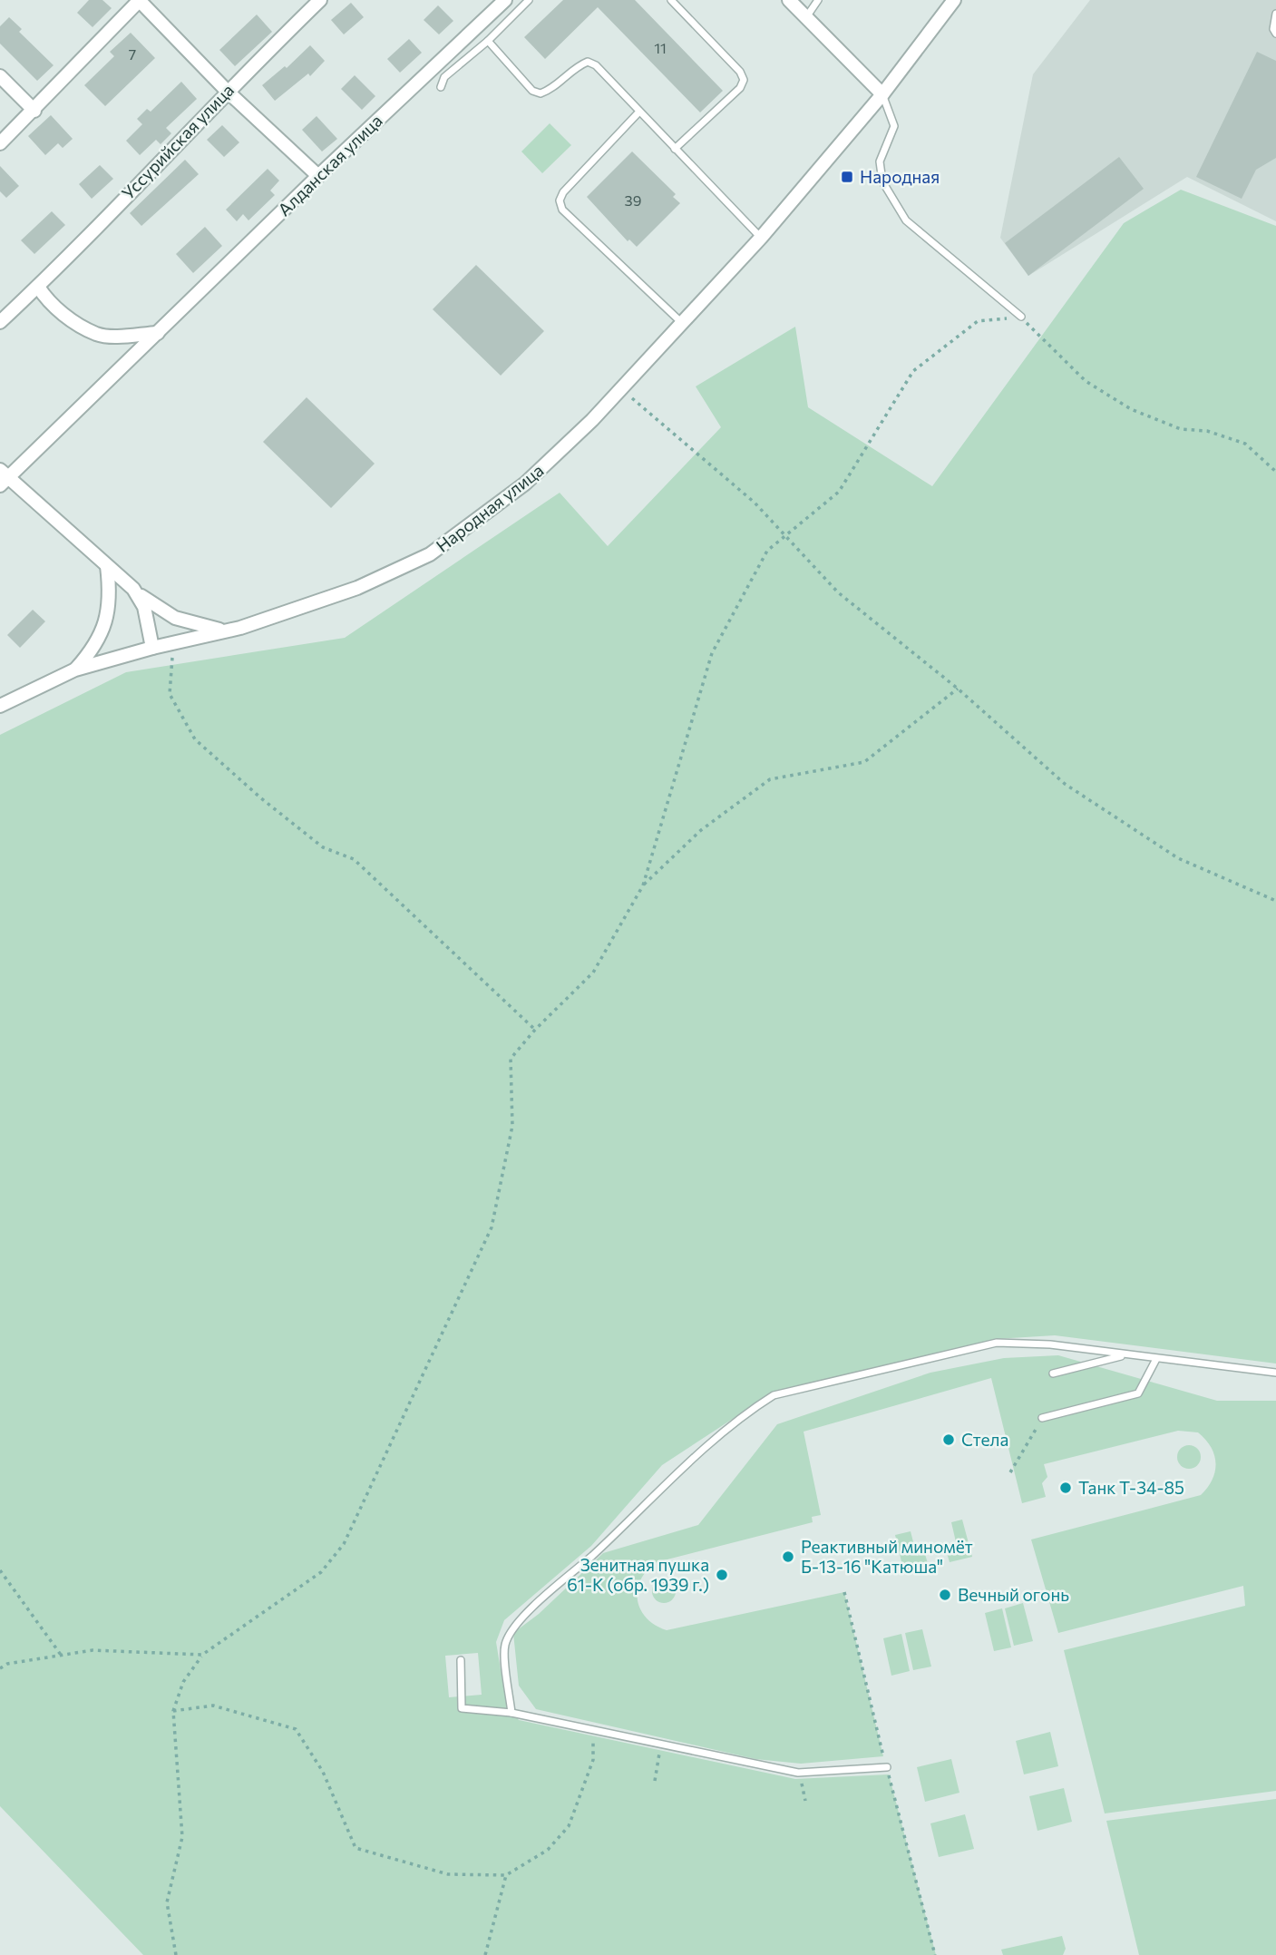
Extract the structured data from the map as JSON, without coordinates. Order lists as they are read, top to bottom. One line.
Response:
{"streets":{"street":["Уссурийская улица","Алданская улица","Народная улица"]},"places":{"transit":["Народная"],"other":["Стела","Танк Т-34-85","Реактивный миномёт Б-13-16 \"Катюша\"","Зенитная пушка 61-К (обр. 1939 г.)","Вечный огонь"]},"house_numbers":["11","7","39"]}
